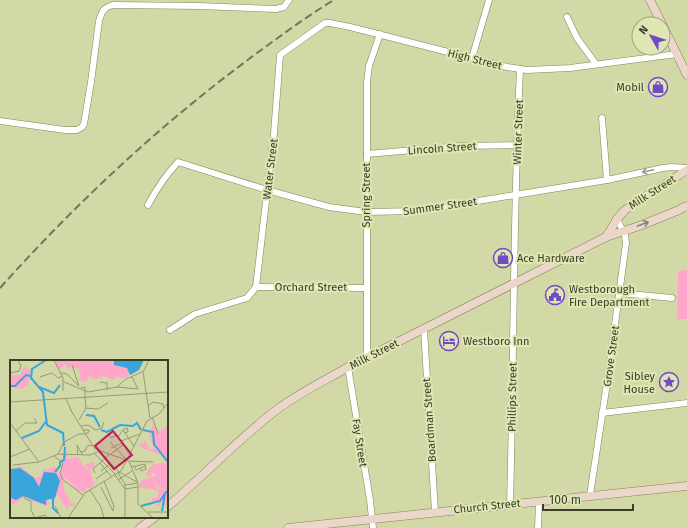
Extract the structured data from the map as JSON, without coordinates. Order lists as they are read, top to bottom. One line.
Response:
{"streets":{"main road":["Milk Street","Church Street"],"street":["High Street","Winter Street","Lincoln Street","Water Street","Spring Street","Summer Street","Orchard Street","Grove Street","Phillips Street","Boardman Street","Fay Street"]},"crossings":[["High Street","Winter Street"],["High Street","Water Street"],["High Street","Spring Street"],["Winter Street","Lincoln Street"],["Winter Street","Summer Street"],["Winter Street","Phillips Street"],["Lincoln Street","Spring Street"],["Water Street","Summer Street"],["Water Street","Orchard Street"],["Milk Street","Spring Street"],["Milk Street","Summer Street"],["Milk Street","Grove Street"],["Milk Street","Phillips Street"],["Milk Street","Boardman Street"],["Milk Street","Fay Street"],["Spring Street","Summer Street"],["Spring Street","Orchard Street"],["Summer Street","Phillips Street"],["Grove Street","Church Street"],["Phillips Street","Church Street"],["Boardman Street","Church Street"],["Fay Street","Church Street"]],"places":{"shop":["Mobil","Ace Hardware"],"public building":["Westborough Fire Department"],"hotel":["Westboro Inn"],"place":["Sibley House"]},"scale_bar":"100 m","north":"top left"}
